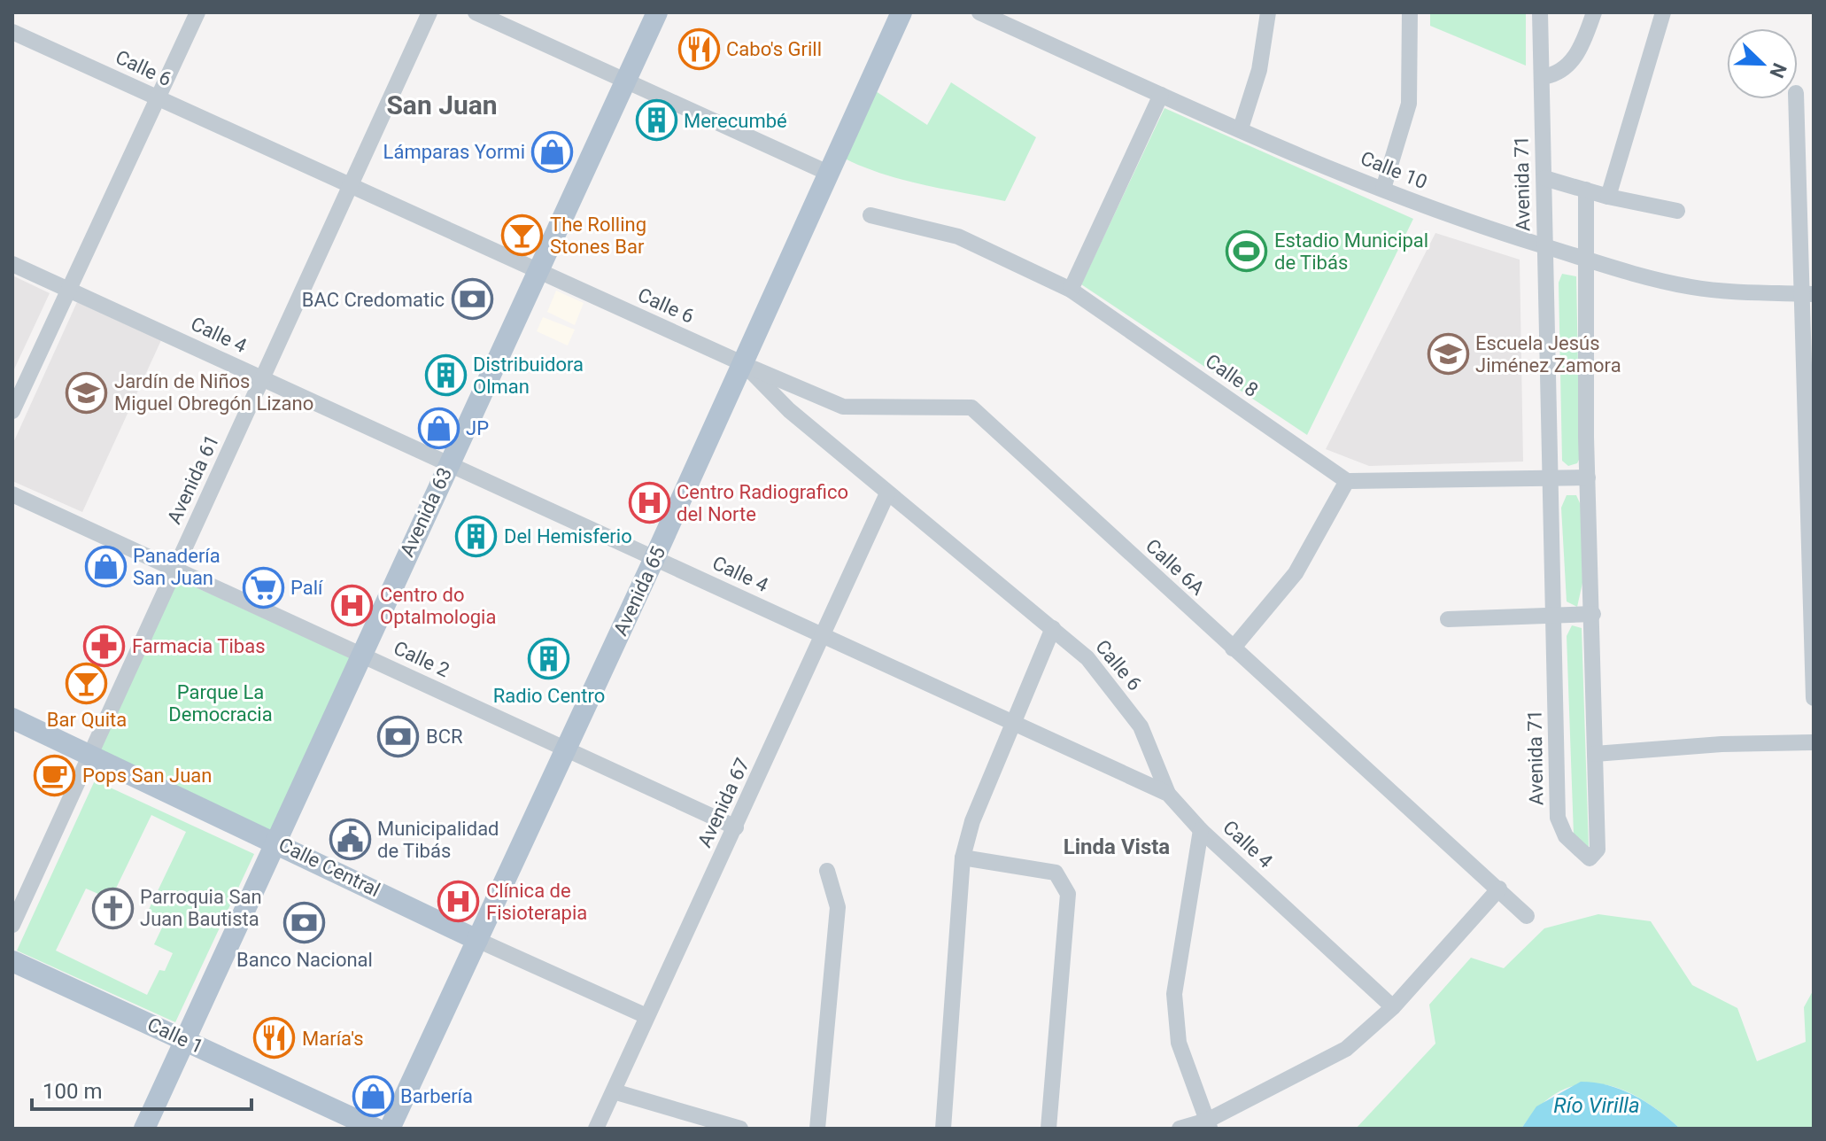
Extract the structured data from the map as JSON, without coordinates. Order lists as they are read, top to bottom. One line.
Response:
{"streets":{"main road":["Avenida 63","Avenida 65","Calle Central","Calle 1"],"street":["Calle 6","Calle 10","Avenida 71","Calle 4","Calle 8","Avenida 61","Calle 6A","Calle 2","Avenida 67"]},"crossings":[["Calle 6","Calle 4"],["Calle 6","Avenida 61"],["Calle 6","Avenida 63"],["Calle 6","Calle 6A"],["Calle 6","Avenida 65"],["Calle 6","Avenida 67"],["Calle 10","Avenida 71"],["Calle 4","Avenida 61"],["Calle 4","Avenida 63"],["Calle 4","Avenida 65"],["Calle 4","Avenida 67"],["Avenida 61","Calle 2"],["Avenida 61","Calle Central"],["Avenida 63","Calle 2"],["Avenida 63","Calle Central"],["Avenida 63","Calle 1"],["Calle 6A","Avenida 65"],["Avenida 65","Calle 2"],["Avenida 65","Calle Central"],["Calle 2","Avenida 67"],["Avenida 67","Calle Central"]],"districts":["San Juan","Linda Vista"],"water":["Río Virilla"],"parks":["Parque La Democracia"],"places":{"restaurant":["Cabo's Grill","María's"],"building":["Merecumbé","Distribuidora Olman","Del Hemisferio","Radio Centro"],"shop":["Lámparas Yormi","JP","Panadería San Juan","Barbería"],"bar":["The Rolling Stones Bar","Bar Quita"],"sports":["Estadio Municipal de Tibás"],"bank":["BAC Credomatic","BCR","Banco Nacional"],"school or university":["Escuela Jesús Jiménez Zamora","Jardín de Niños Miguel Obregón Lizano"],"hospital":["Centro Radiografico del Norte","Centro do Optalmologia","Clínica de Fisioterapia"],"supermarket":["Palí"],"pharmacy":["Farmacia Tibas"],"cafe":["Pops San Juan"],"public building":["Municipalidad de Tibás"],"church":["Parroquia San Juan Bautista"]},"scale_bar":"100 m","north":"bottom right"}
